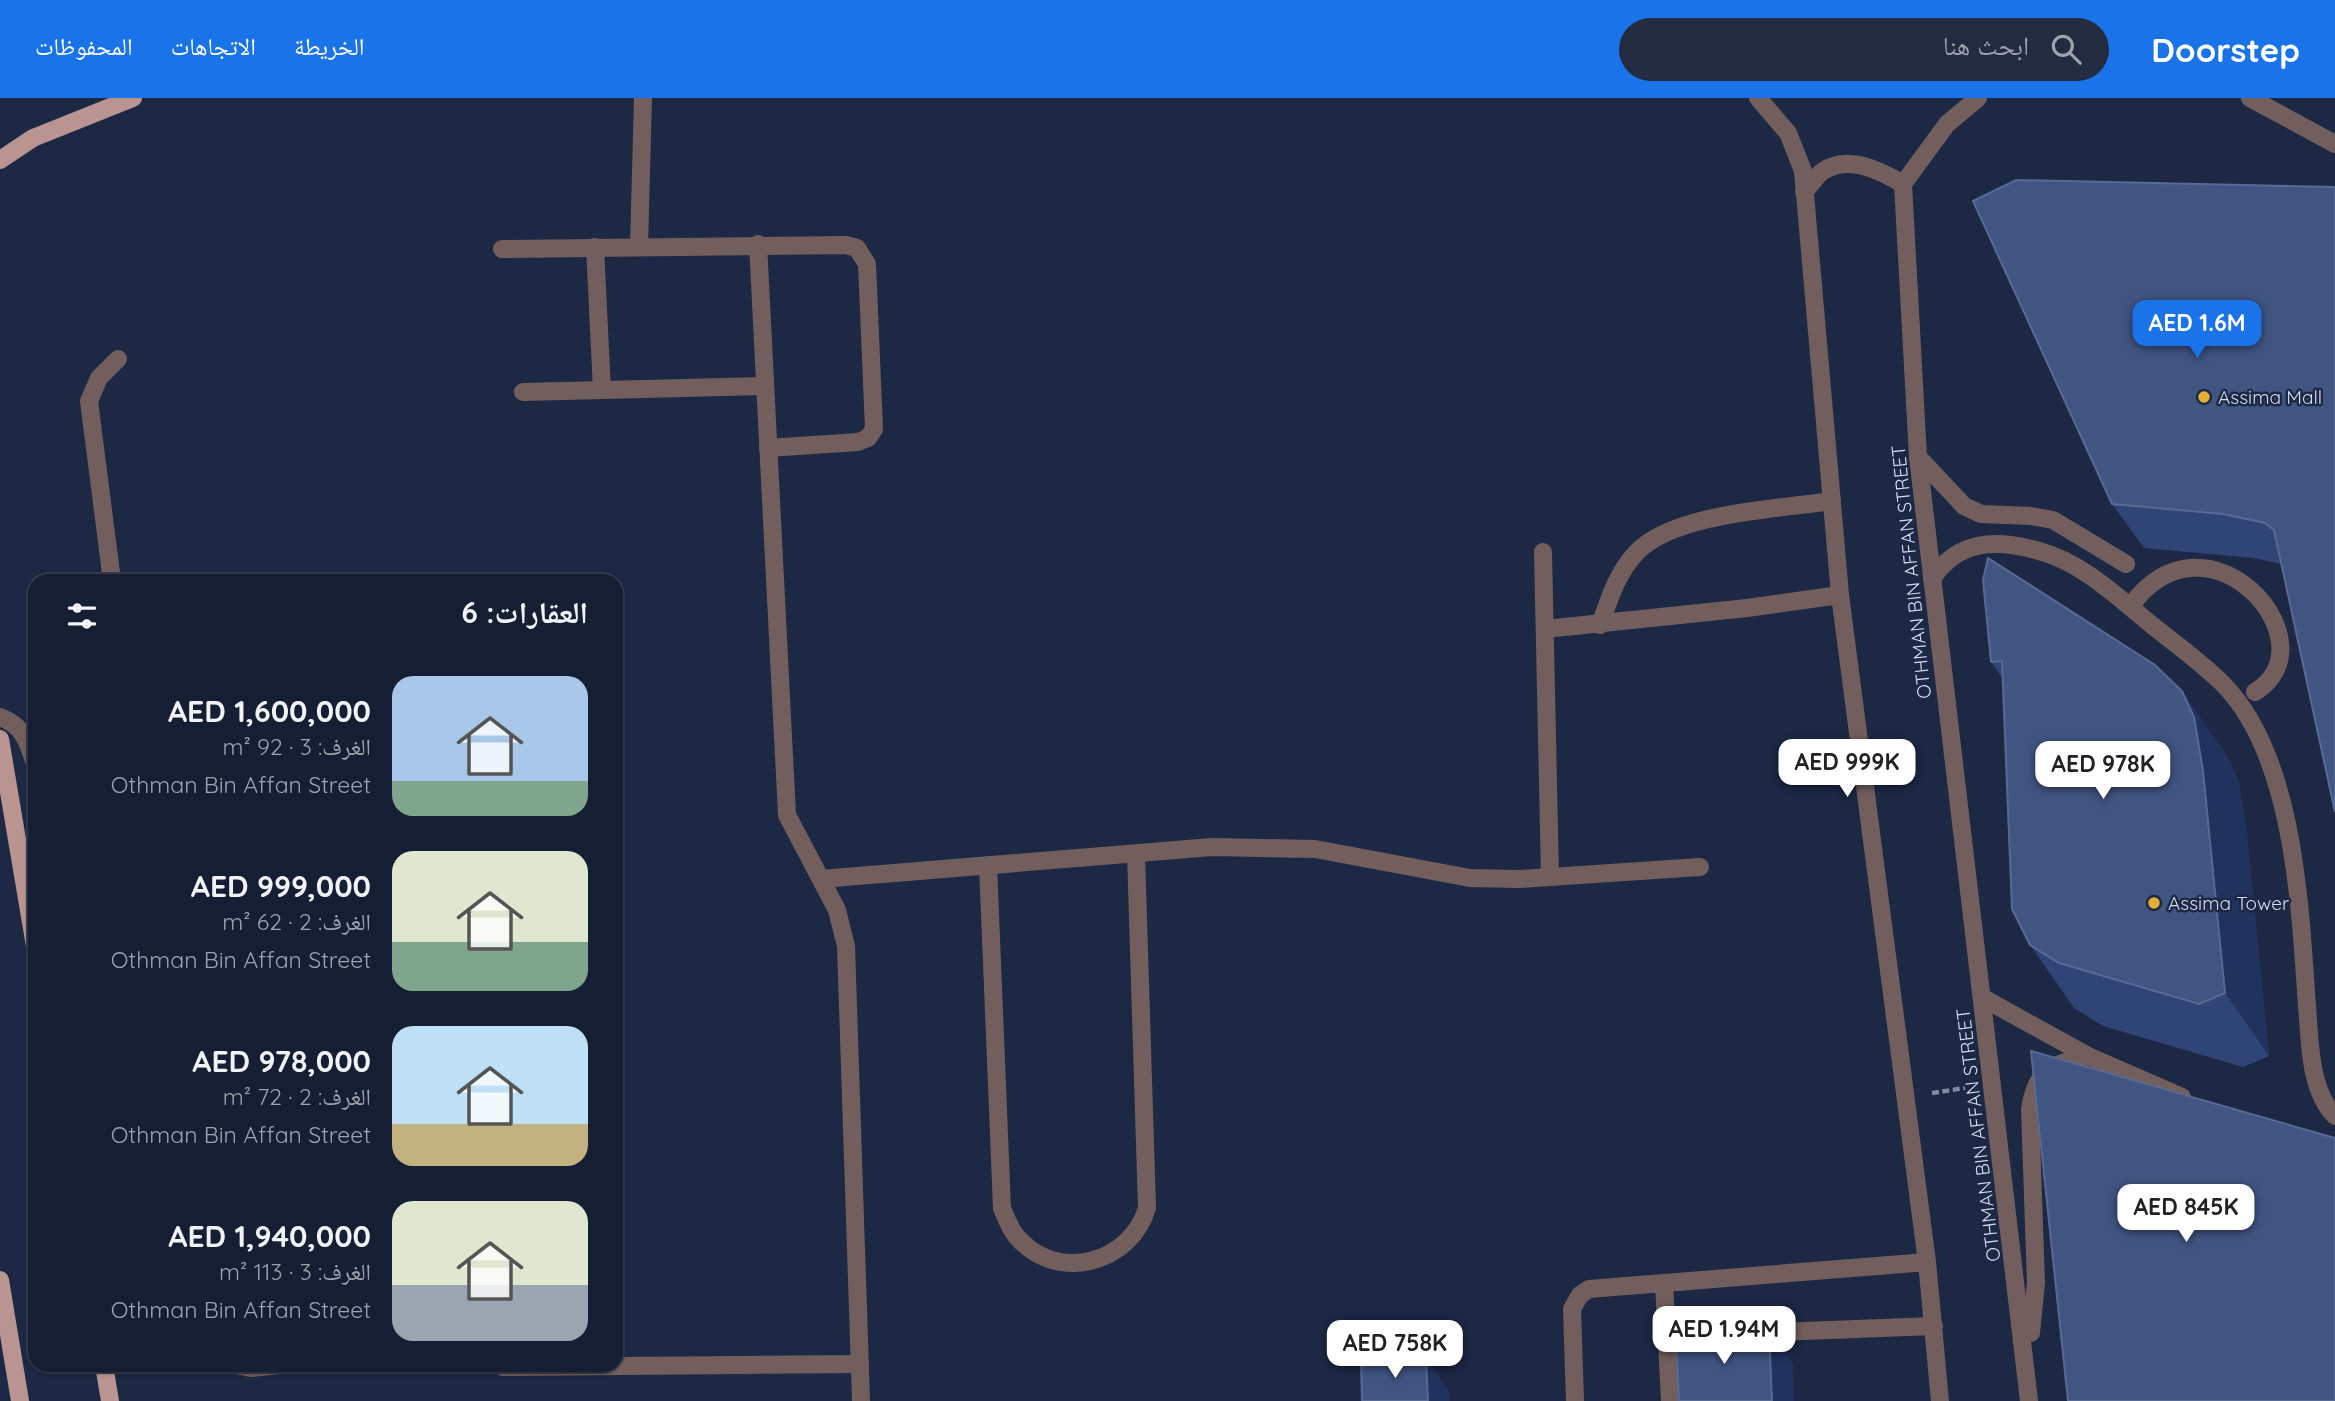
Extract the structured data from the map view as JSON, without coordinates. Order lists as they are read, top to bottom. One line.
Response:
{"streets":{"street":["OTHMAN BIN AFFAN STREET"]},"places":["Assima Mall","Assima Tower"],"page":{"header":"Doorstep","search":"ابحث هنا","nav":["الخريطة","الاتجاهات","المحفوظات"],"price":["AED 1.6M","AED 999K","AED 978K","AED 845K","AED 1.94M","AED 758K"],"heading":"العقارات: 6","list":[{"name":"AED 1,600,000","note":"الغرف: 3 · 92 m² · Othman Bin Affan Street"},{"name":"AED 999,000","note":"الغرف: 2 · 62 m² · Othman Bin Affan Street"},{"name":"AED 978,000","note":"الغرف: 2 · 72 m² · Othman Bin Affan Street"},{"name":"AED 1,940,000","note":"الغرف: 3 · 113 m² · Othman Bin Affan Street"}]}}
